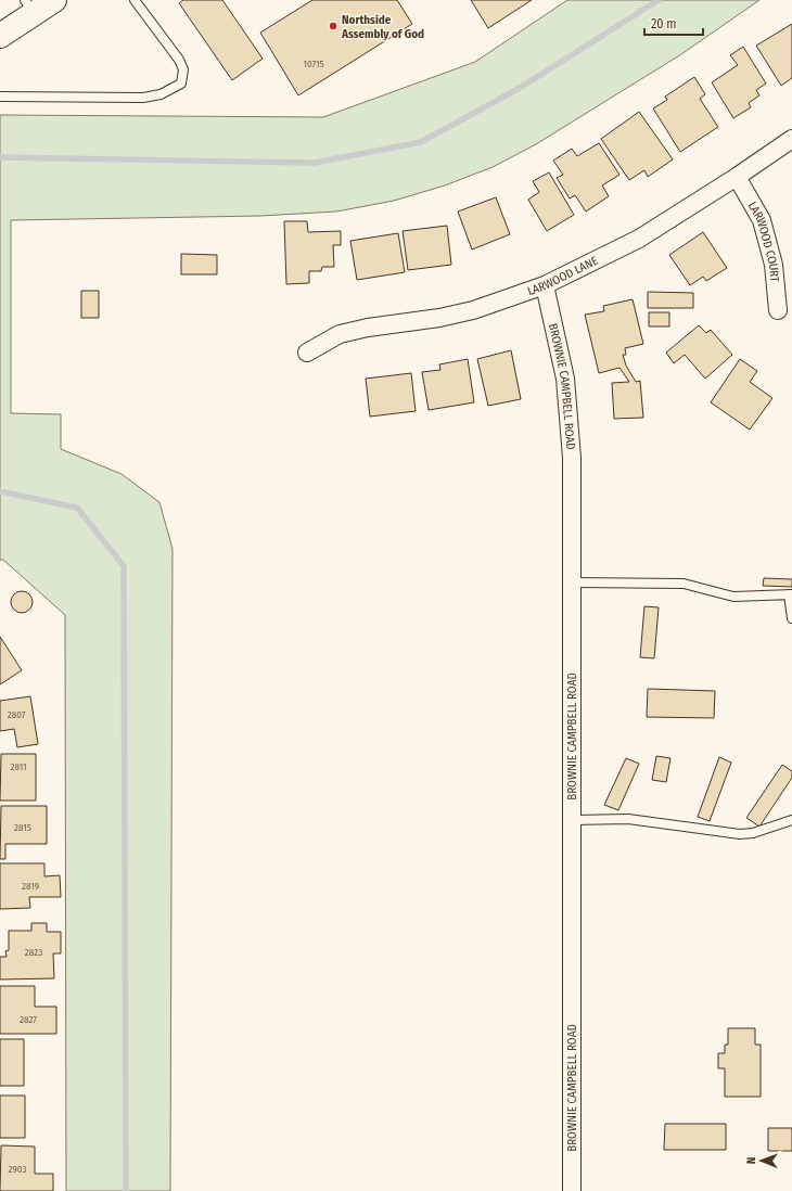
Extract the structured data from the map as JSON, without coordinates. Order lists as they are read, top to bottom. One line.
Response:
{"streets":{"street":["LARWOOD COURT","LARWOOD LANE","BROWNIE CAMPBELL ROAD"]},"crossings":[["LARWOOD COURT","LARWOOD LANE"],["LARWOOD LANE","BROWNIE CAMPBELL ROAD"]],"places":["Northside Assembly of God"],"house_numbers":["10715","2807","2811","2815","2819","2823","2827","2903"],"scale_bar":"20 m","north":"left"}
